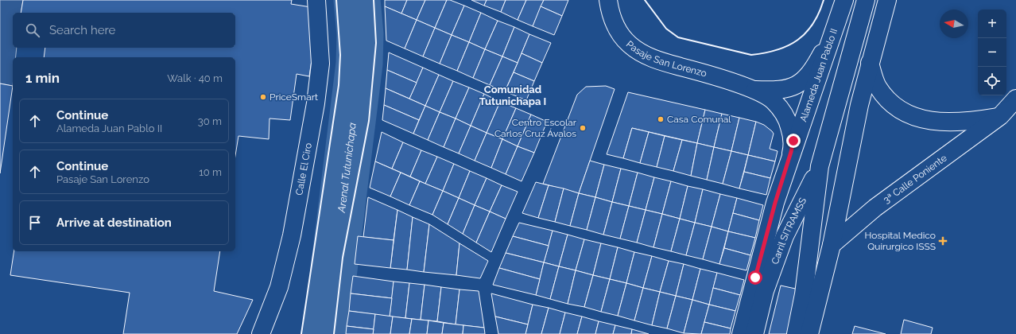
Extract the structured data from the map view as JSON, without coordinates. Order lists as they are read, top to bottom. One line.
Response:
{"streets":{"main road":["Pasaje San Lorenzo","Alameda Juan Pablo II","Calle El Ciro","3ª Calle Poniente","Carril SITRAMSS"]},"crossings":[["Pasaje San Lorenzo","Alameda Juan Pablo II"]],"districts":["Comunidad Tutunichapa I"],"water":["Arenal Tutunichapa"],"places":{"other":["PriceSmart","Casa Comunal","Centro Escolar Carlos Cruz Ávalos"],"health":["Hospital Medico Quirurgico ISSS"]},"north":"left","page":{"map_buttons":["+","−"],"search":"Search here","heading":["1 min","Walk · 40 m"],"list":[["Continue","Alameda Juan Pablo II","30 m"],["Continue","Pasaje San Lorenzo","10 m"],"Arrive at destination"]}}
